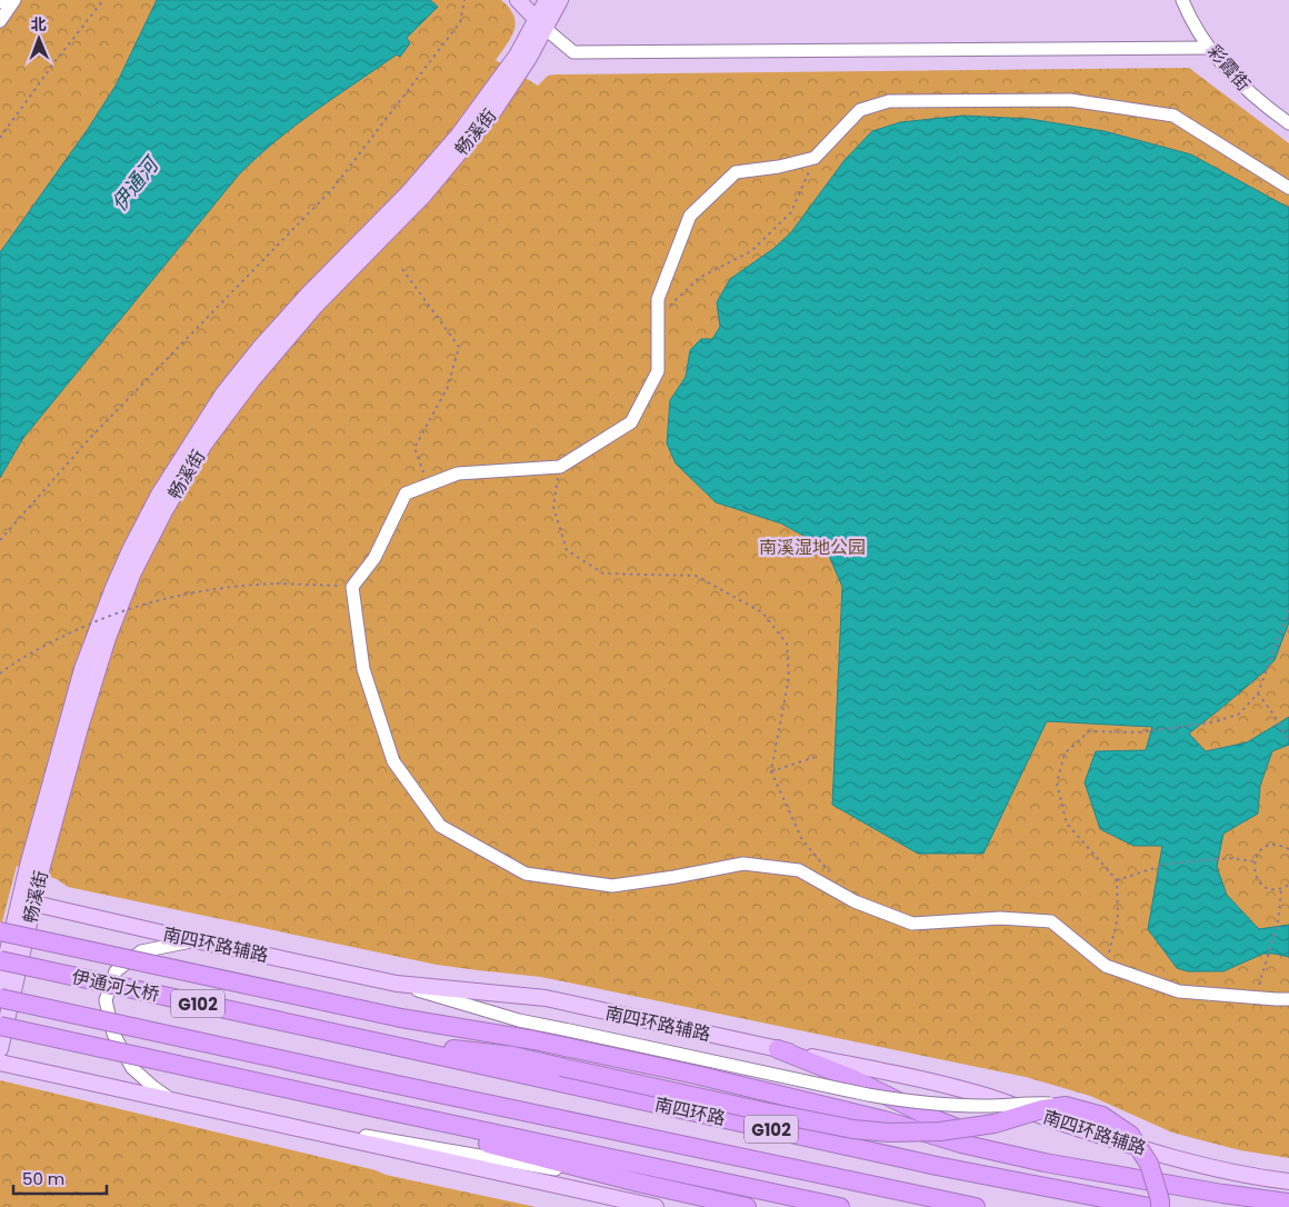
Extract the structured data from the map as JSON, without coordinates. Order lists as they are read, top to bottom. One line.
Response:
{"streets":{"highway":["伊通河大桥","G102","南四环路"],"main road":["畅溪街","南四环路辅路"],"street":["彩霞街"]},"crossings":[["畅溪街","南四环路辅路"],["伊通河大桥","南四环路"]],"water":["伊通河"],"parks":["南溪湿地公园"],"scale_bar":"50 m","north":"top"}
